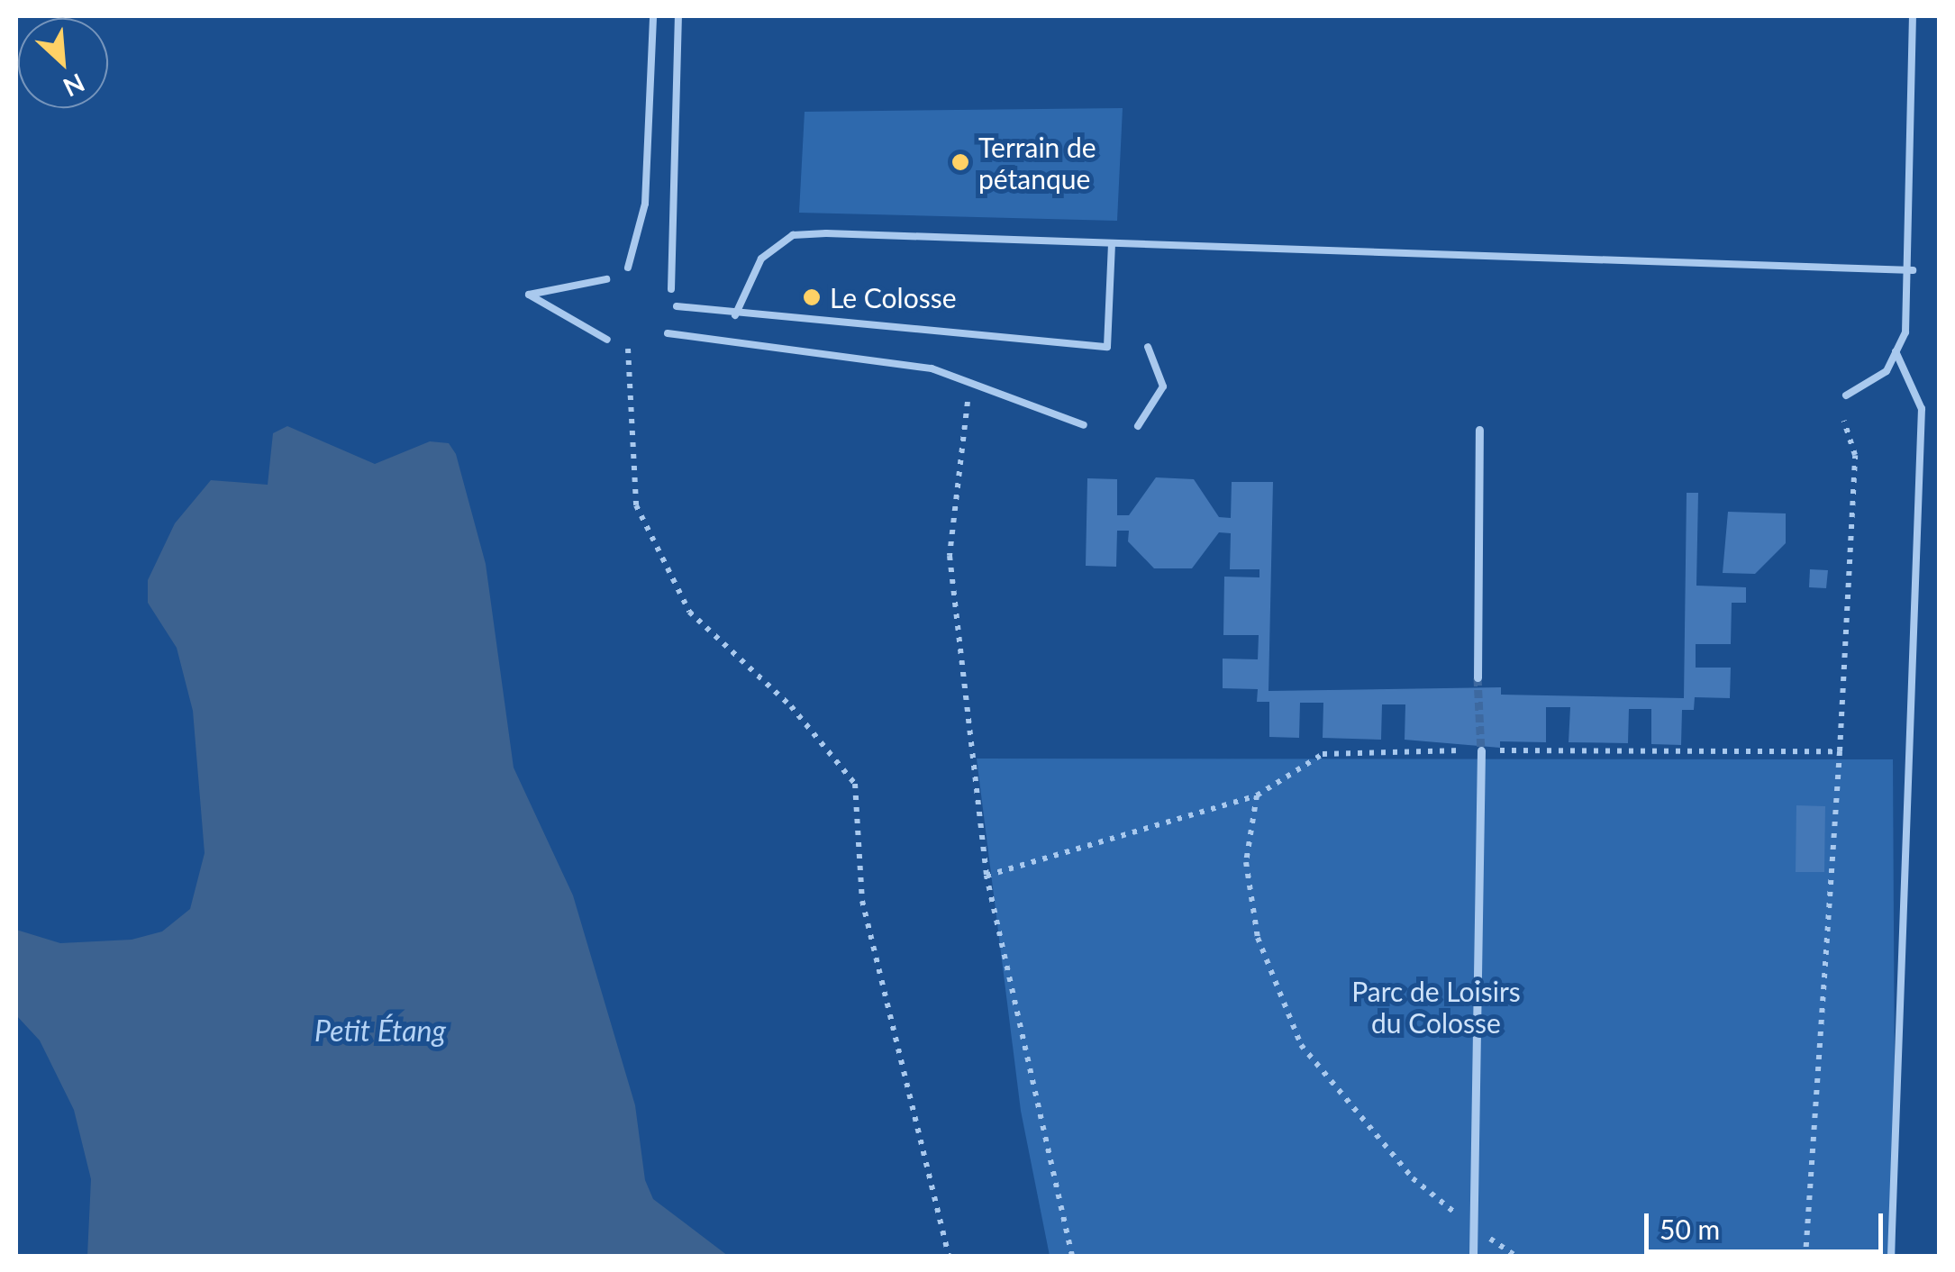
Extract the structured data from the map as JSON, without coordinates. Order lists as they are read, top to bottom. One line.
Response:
{"water":["Petit Étang"],"parks":["Parc de Loisirs du Colosse"],"places":["Terrain de pétanque","Le Colosse"],"scale_bar":"50 m","north":"bottom right"}
